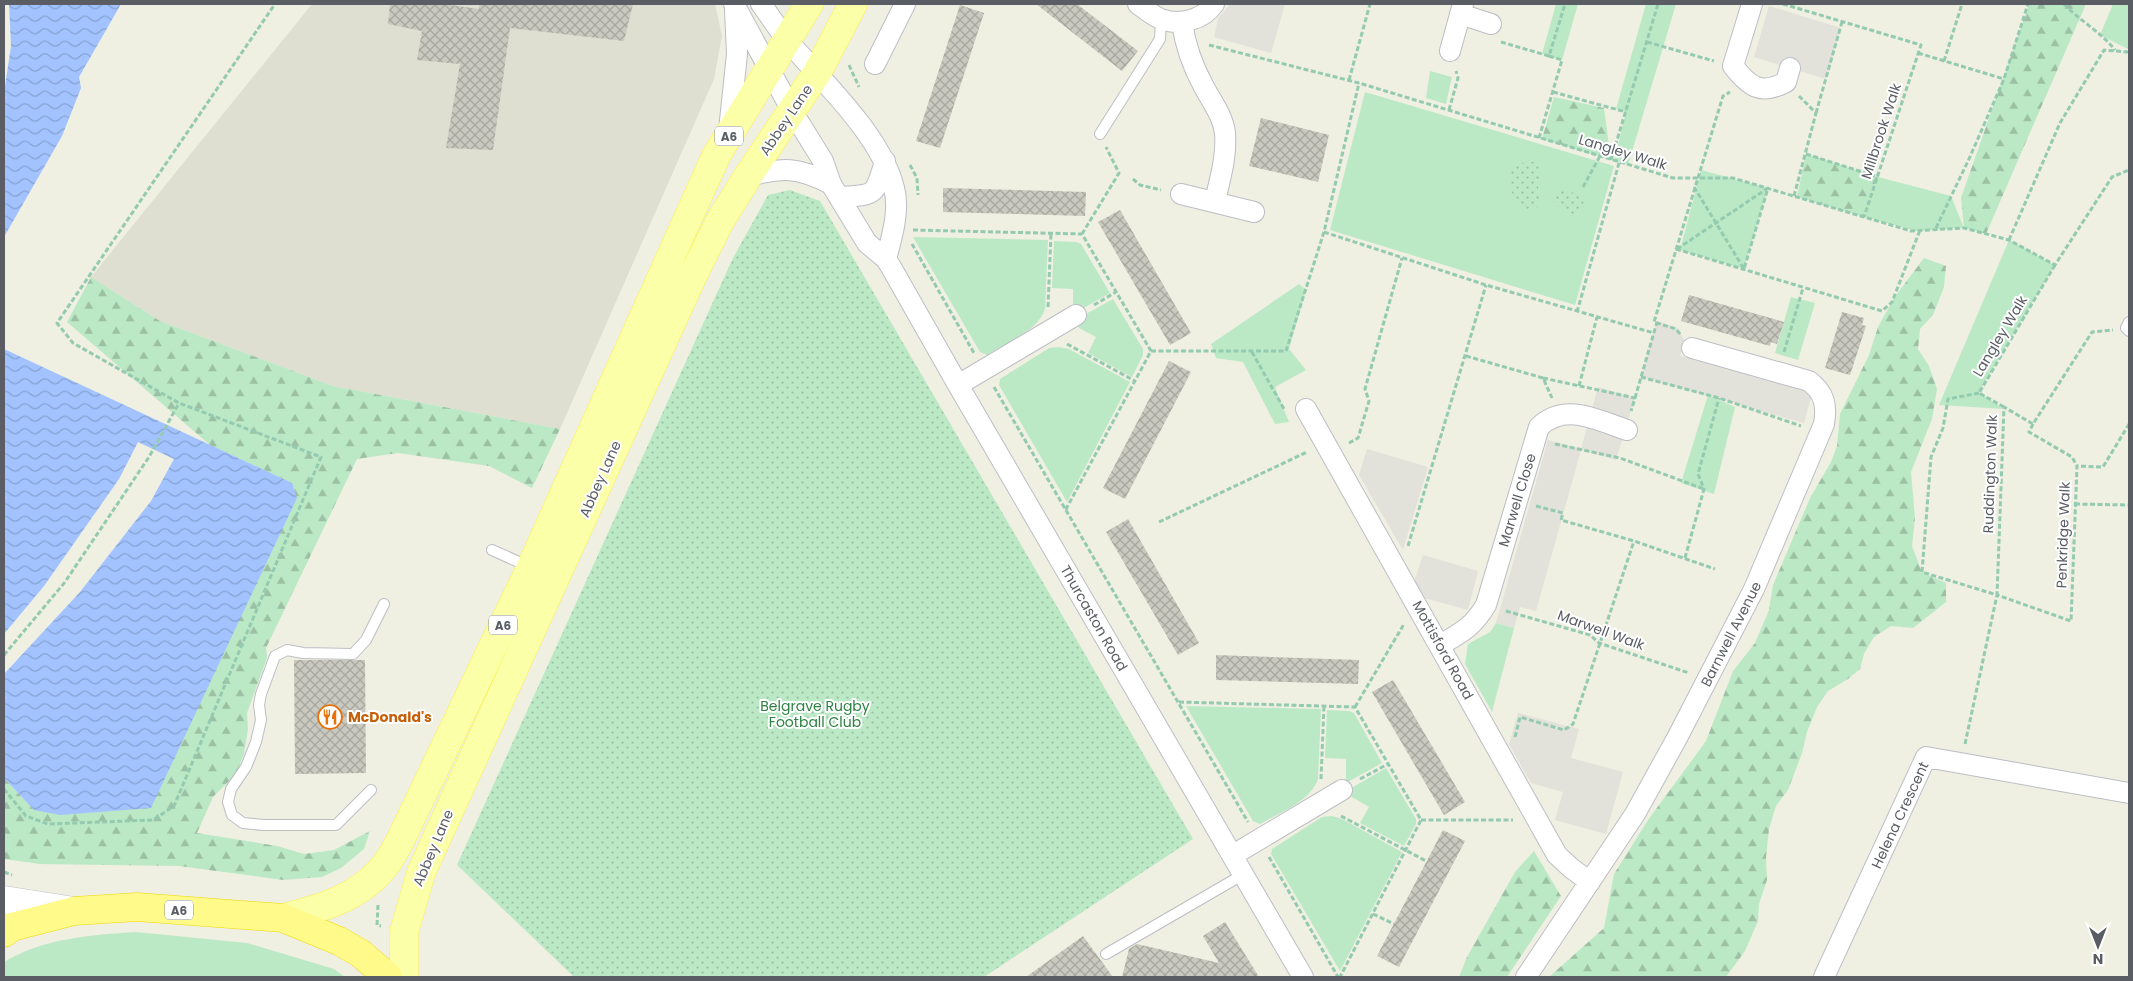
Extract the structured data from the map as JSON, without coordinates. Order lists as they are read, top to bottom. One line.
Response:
{"streets":{"highway":["A6"],"main road":["Abbey Lane"],"street":["Marwell Close","Thurcaston Road","Barnwell Avenue","Mottisford Road","Helena Crescent"],"path":["Millbrook Walk","Langley Walk","Ruddington Walk","Penkridge Walk","Marwell Walk"]},"crossings":[["Abbey Lane","A6"],["Abbey Lane","Thurcaston Road"],["Millbrook Walk","Langley Walk"],["Langley Walk","Ruddington Walk"],["Ruddington Walk","Penkridge Walk"],["Ruddington Walk","Helena Crescent"],["Marwell Close","Marwell Walk"],["Marwell Close","Mottisford Road"],["Marwell Walk","Barnwell Avenue"],["Barnwell Avenue","Mottisford Road"]],"parks":["Belgrave Rugby Football Club"],"places":{"restaurant":["McDonald's"]},"north":"bottom"}
